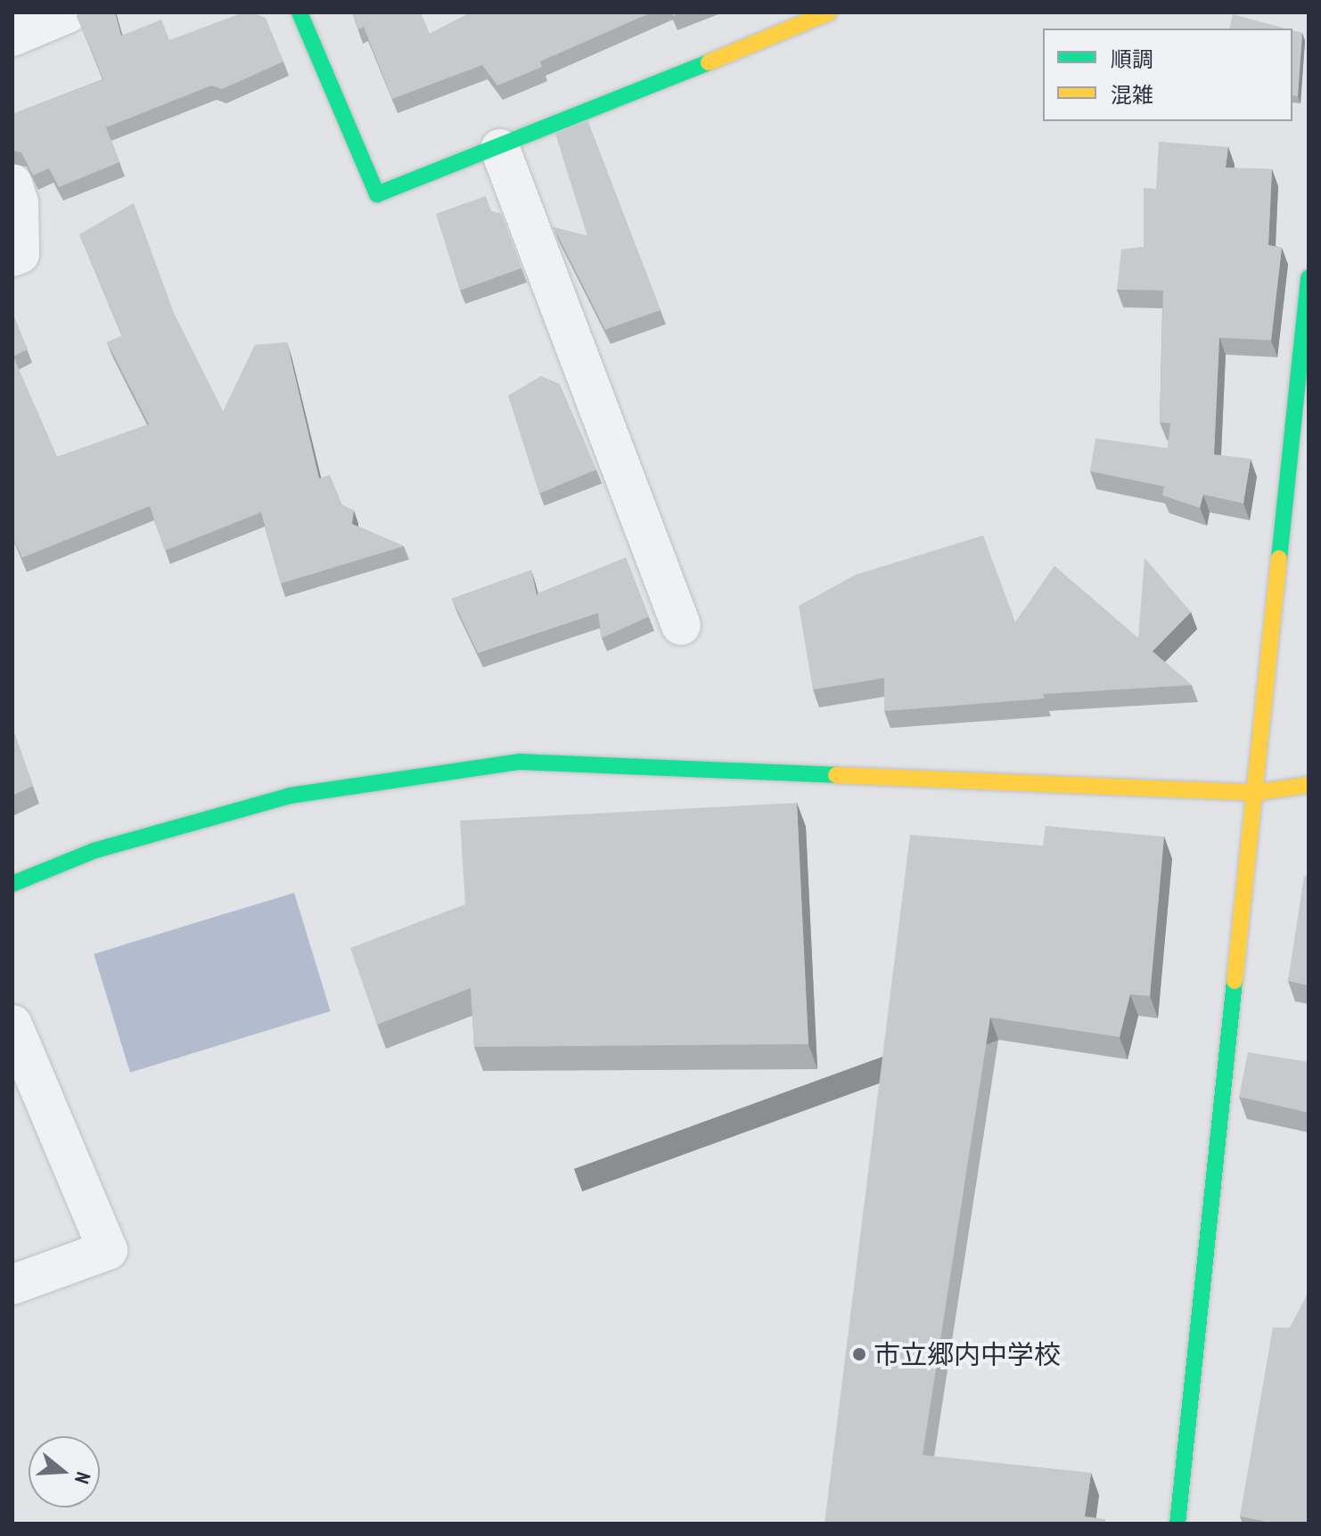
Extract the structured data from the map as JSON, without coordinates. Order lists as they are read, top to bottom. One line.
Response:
{"places":["市立郷内中学校"],"legend":["順調","混雑"],"north":"right"}
